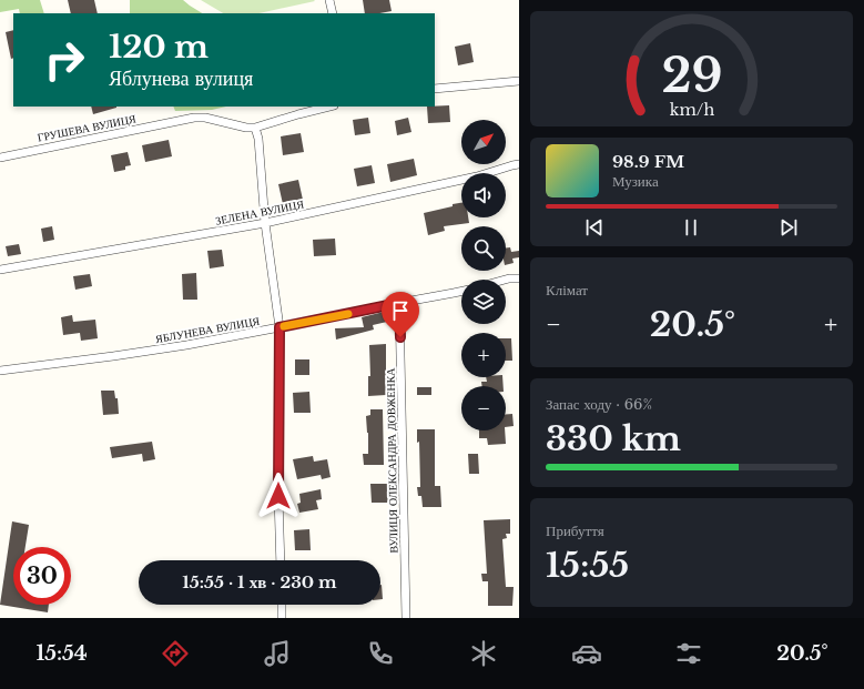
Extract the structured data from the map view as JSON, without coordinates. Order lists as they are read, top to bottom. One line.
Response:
{"streets":{"street":["ГРУШЕВА ВУЛИЦЯ","ЗЕЛЕНА ВУЛИЦЯ","ЯБЛУНЕВА ВУЛИЦЯ","ВУЛИЦЯ ОЛЕКСАНДРА ДОВЖЕНКА"]},"crossings":[["ЯБЛУНЕВА ВУЛИЦЯ","ВУЛИЦЯ ОЛЕКСАНДРА ДОВЖЕНКА"]],"north":"top right","page":{"turn":["120 m","Яблунева вулиця"],"map_buttons":["+","−"],"song":["98.9 FM","Музика"],"tile":["Клімат",["Запас ходу · 66%","330 km"],["Прибуття","15:55"]],"heat":["−","20.5°","+"],"limit":"30","trip":"15:55 · 1 хв · 230 m","tabs":["15:54","20.5°"],"gauge":["29","km/h"]}}
